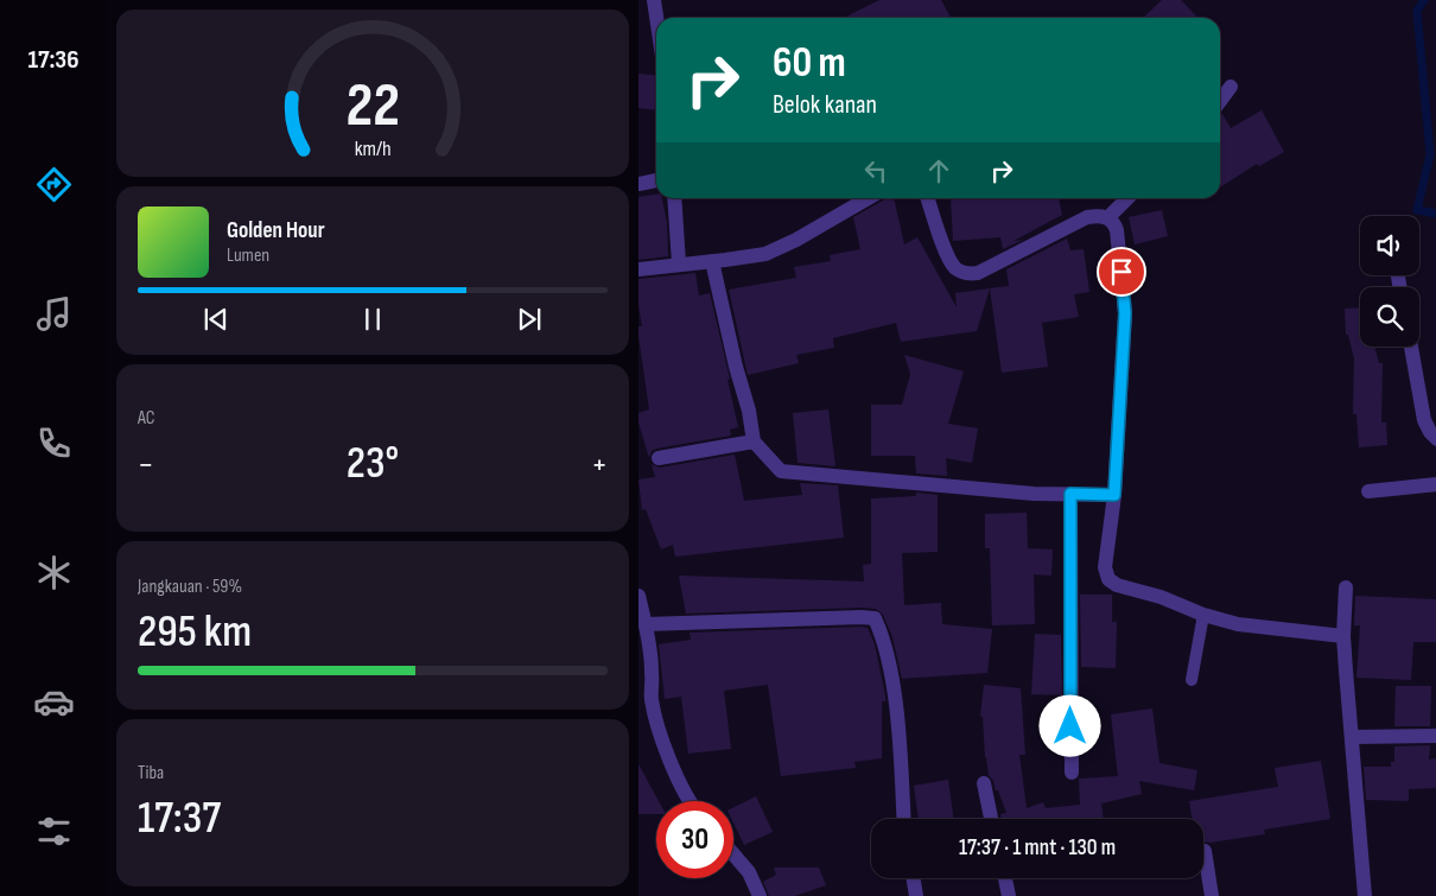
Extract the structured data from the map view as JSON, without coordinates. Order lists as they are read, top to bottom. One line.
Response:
{"page":{"tabs":"17:36","turn":["60 m","Belok kanan"],"song":["Golden Hour","Lumen"],"tile":["AC",["Jangkauan · 59%","295 km"],["Tiba","17:37"]],"heat":["−","23°","+"],"limit":"30","trip":"17:37 · 1 mnt · 130 m","gauge":["22","km/h"]}}
